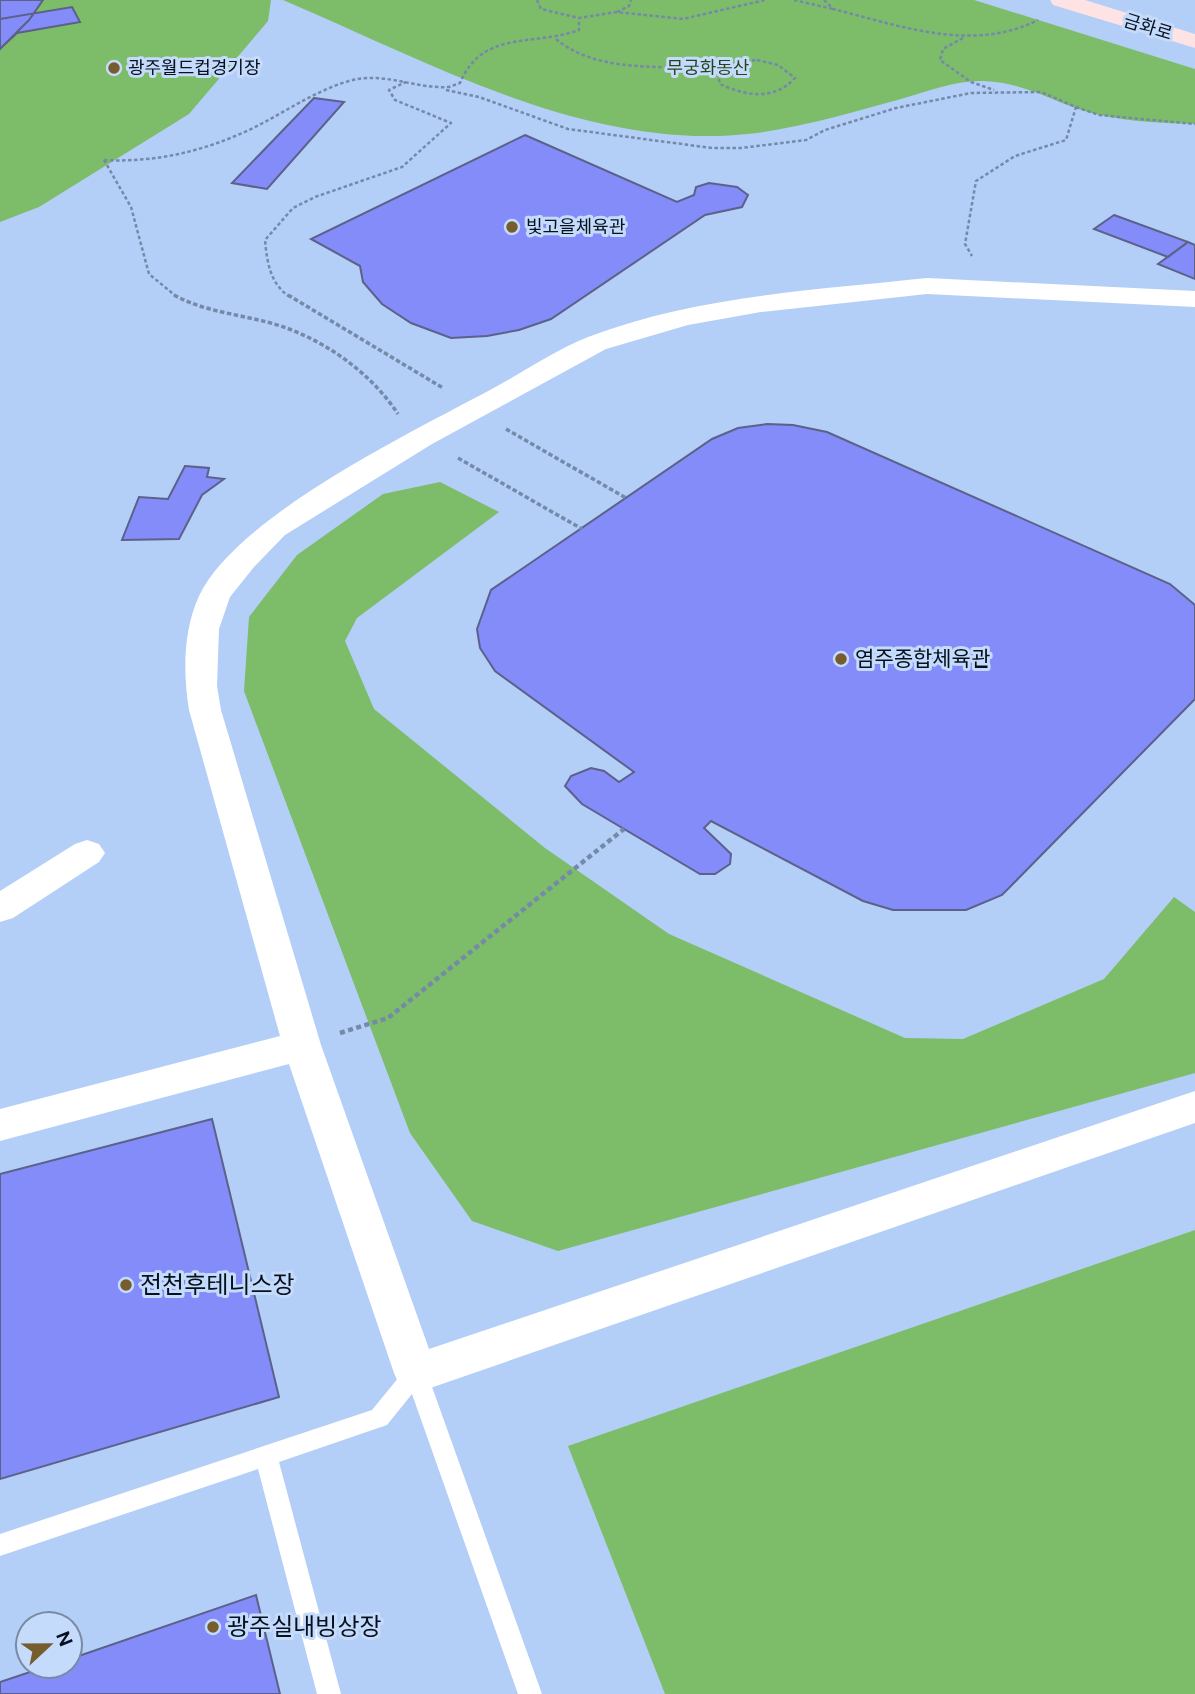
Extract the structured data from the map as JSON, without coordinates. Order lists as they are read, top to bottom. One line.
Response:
{"streets":{"main road":["금화로"]},"parks":["무궁화동산"],"places":["광주월드컵경기장","빛고을체육관","염주종합체육관","전천후테니스장","광주실내빙상장"],"north":"right"}
